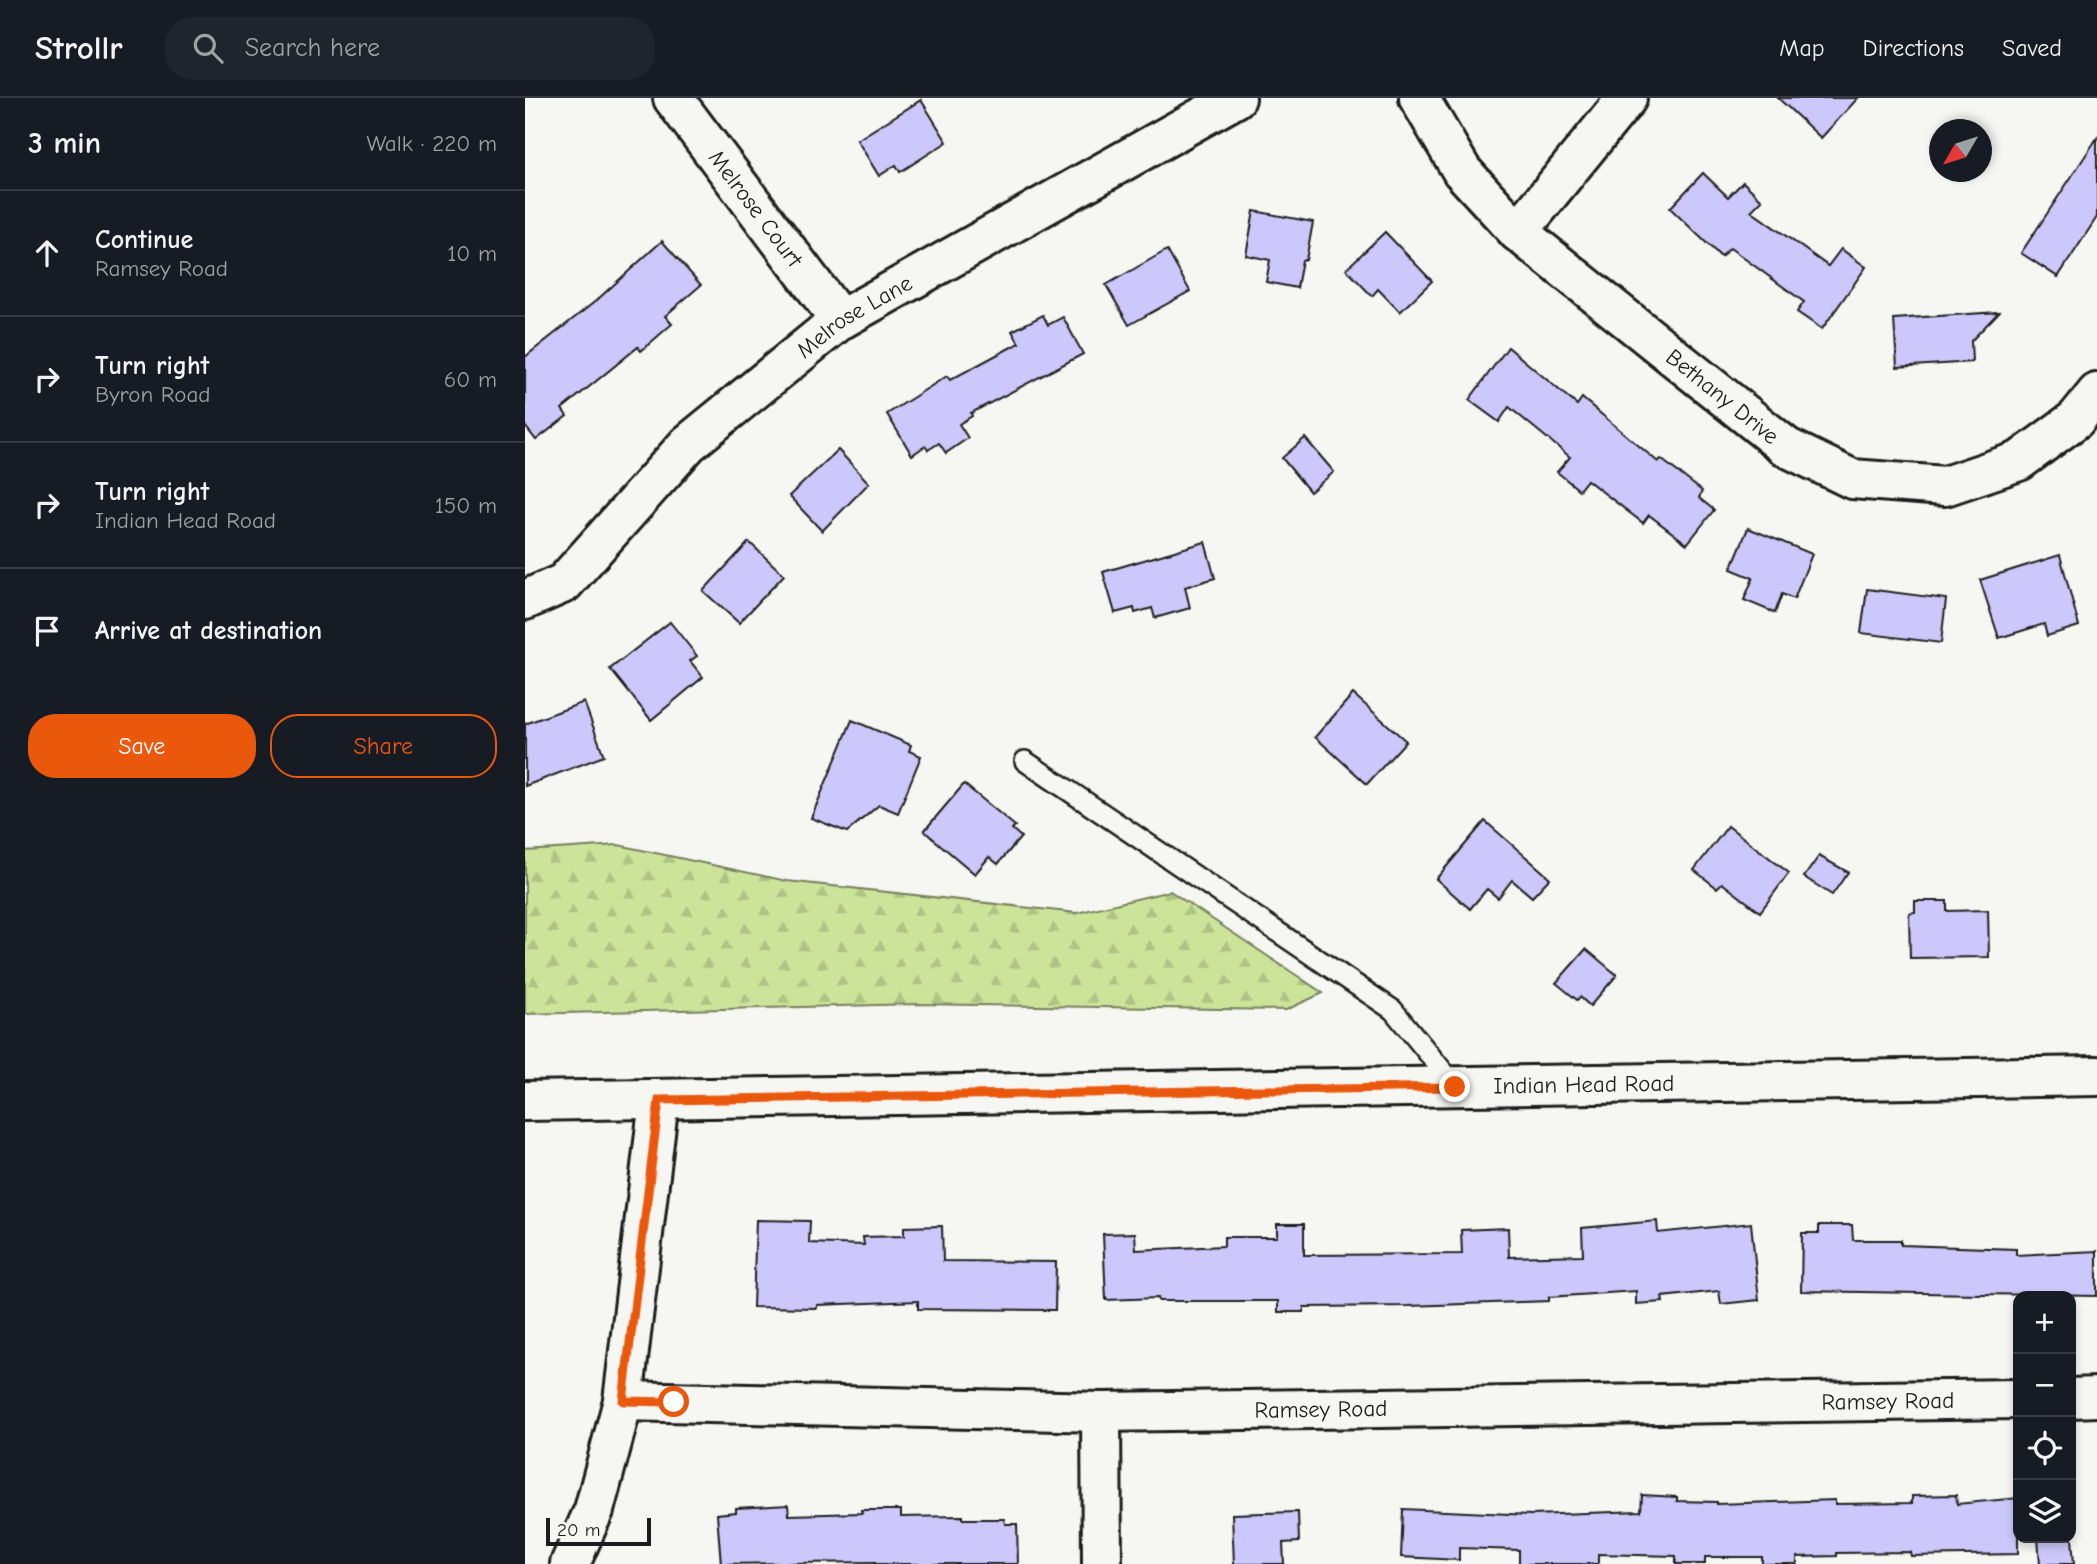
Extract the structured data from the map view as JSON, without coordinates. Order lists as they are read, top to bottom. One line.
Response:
{"streets":{"street":["Melrose Court","Melrose Lane","Bethany Drive","Indian Head Road","Ramsey Road"]},"crossings":[["Melrose Court","Melrose Lane"]],"scale_bar":"20 m","north":"bottom left","page":{"header":"Strollr","search":"Search here","nav":["Map","Directions","Saved"],"heading":["3 min","Walk · 220 m"],"list":[["Continue","Ramsey Road","10 m"],["Turn right","Byron Road","60 m"],["Turn right","Indian Head Road","150 m"],"Arrive at destination"],"buttons":["Save","Share"],"map_buttons":["+","−"],"scale":"20 m"}}
